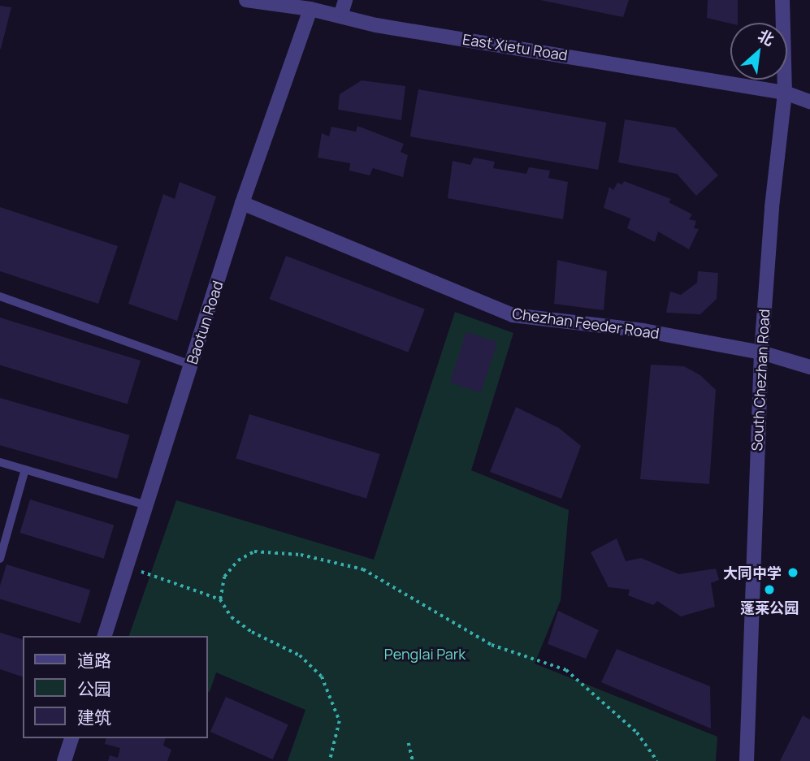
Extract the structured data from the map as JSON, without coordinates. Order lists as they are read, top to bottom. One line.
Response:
{"streets":{"street":["East Xietu Road","Baotun Road","Chezhan Feeder Road","South Chezhan Road"]},"crossings":[["East Xietu Road","Baotun Road"],["East Xietu Road","South Chezhan Road"],["Baotun Road","Chezhan Feeder Road"],["Chezhan Feeder Road","South Chezhan Road"]],"parks":["Penglai Park"],"places":["大同中学","蓬莱公园"],"legend":["道路","公园","建筑"],"north":"top right"}
